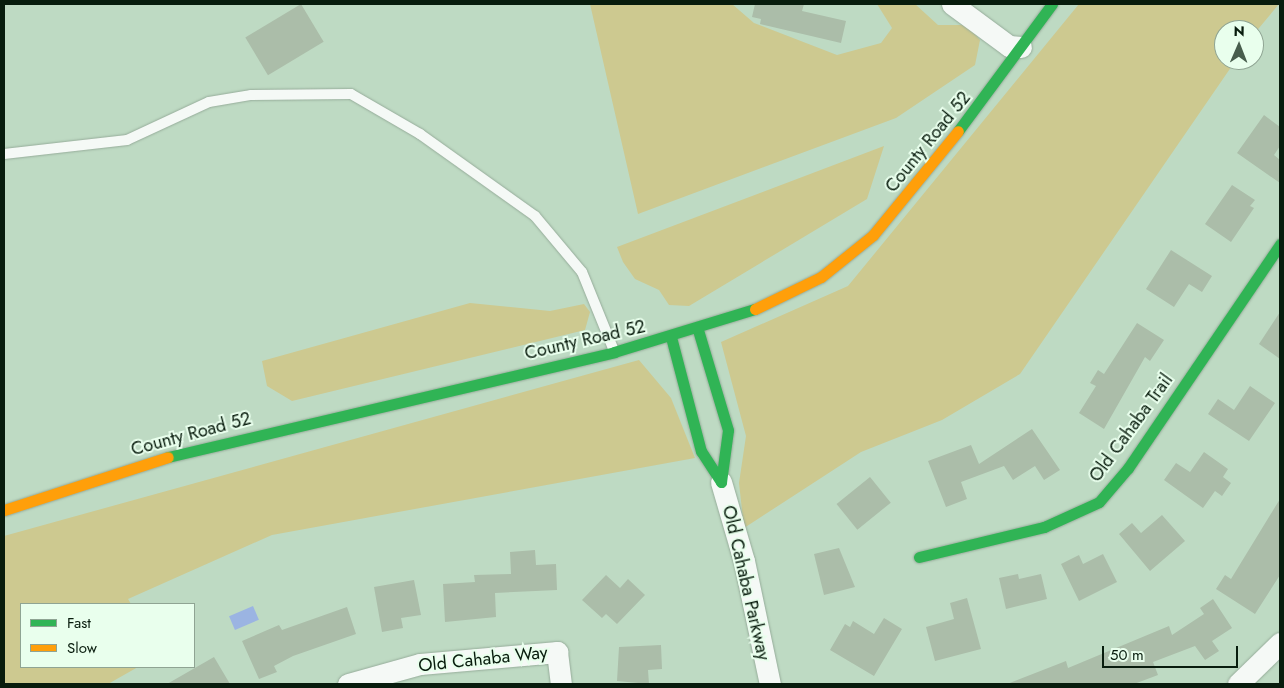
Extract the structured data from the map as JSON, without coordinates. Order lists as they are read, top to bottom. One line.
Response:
{"streets":{"main road":["County Road 52","Old Cahaba Trail","Old Cahaba Parkway"],"street":["Old Cahaba Way"]},"crossings":[["County Road 52","Old Cahaba Parkway"]],"legend":["Fast","Slow"],"scale_bar":"50 m","north":"top"}
